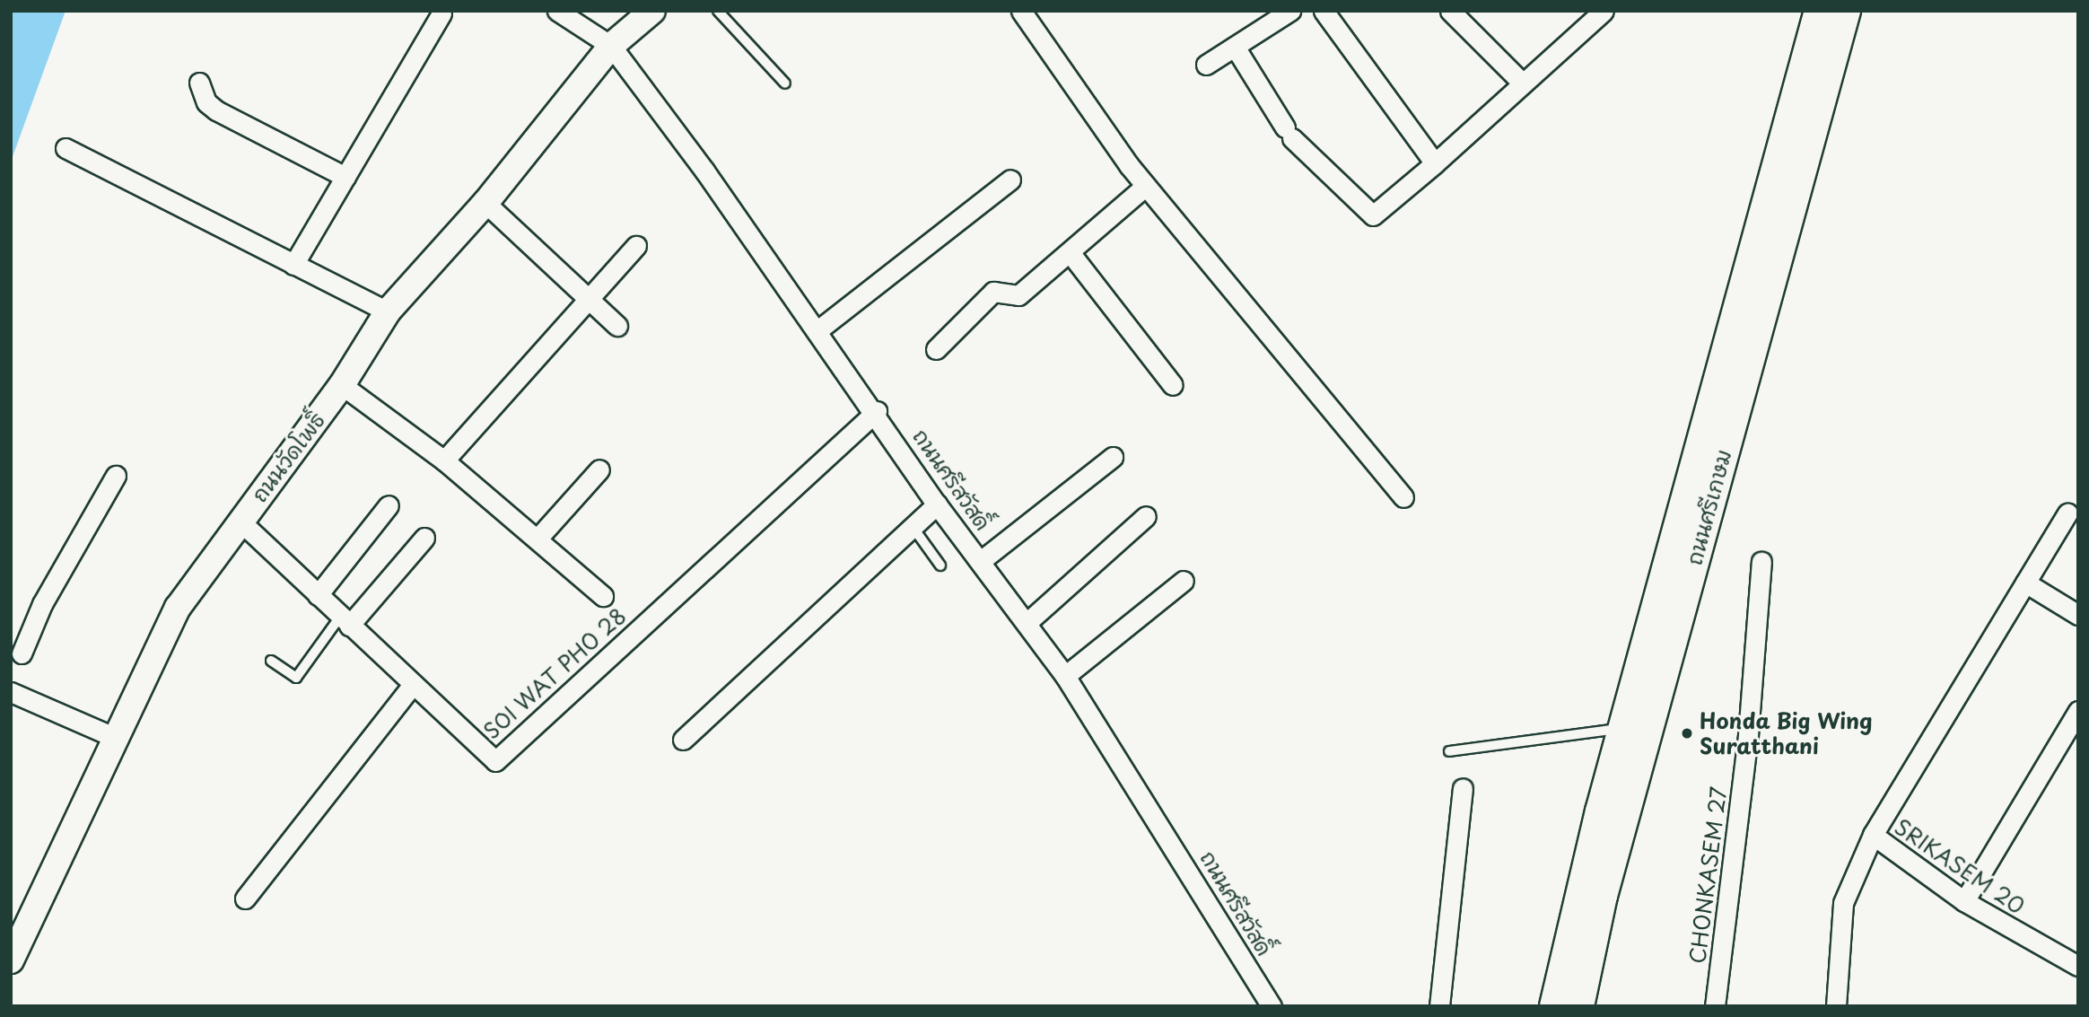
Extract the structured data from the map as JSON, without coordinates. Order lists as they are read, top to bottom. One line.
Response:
{"streets":{"main road":["ถนนศรีเกษม"],"street":["ถนนวัดโพธิ์","ถนนศรีสวัสดิ์","SOI WAT PHO 28","SRIKASEM 20","CHONKASEM 27"]},"crossings":[["ถนนวัดโพธิ์","ถนนศรีสวัสดิ์"],["ถนนวัดโพธิ์","SOI WAT PHO 28"],["ถนนศรีสวัสดิ์","SOI WAT PHO 28"]],"places":["Honda Big Wing Suratthani"]}
